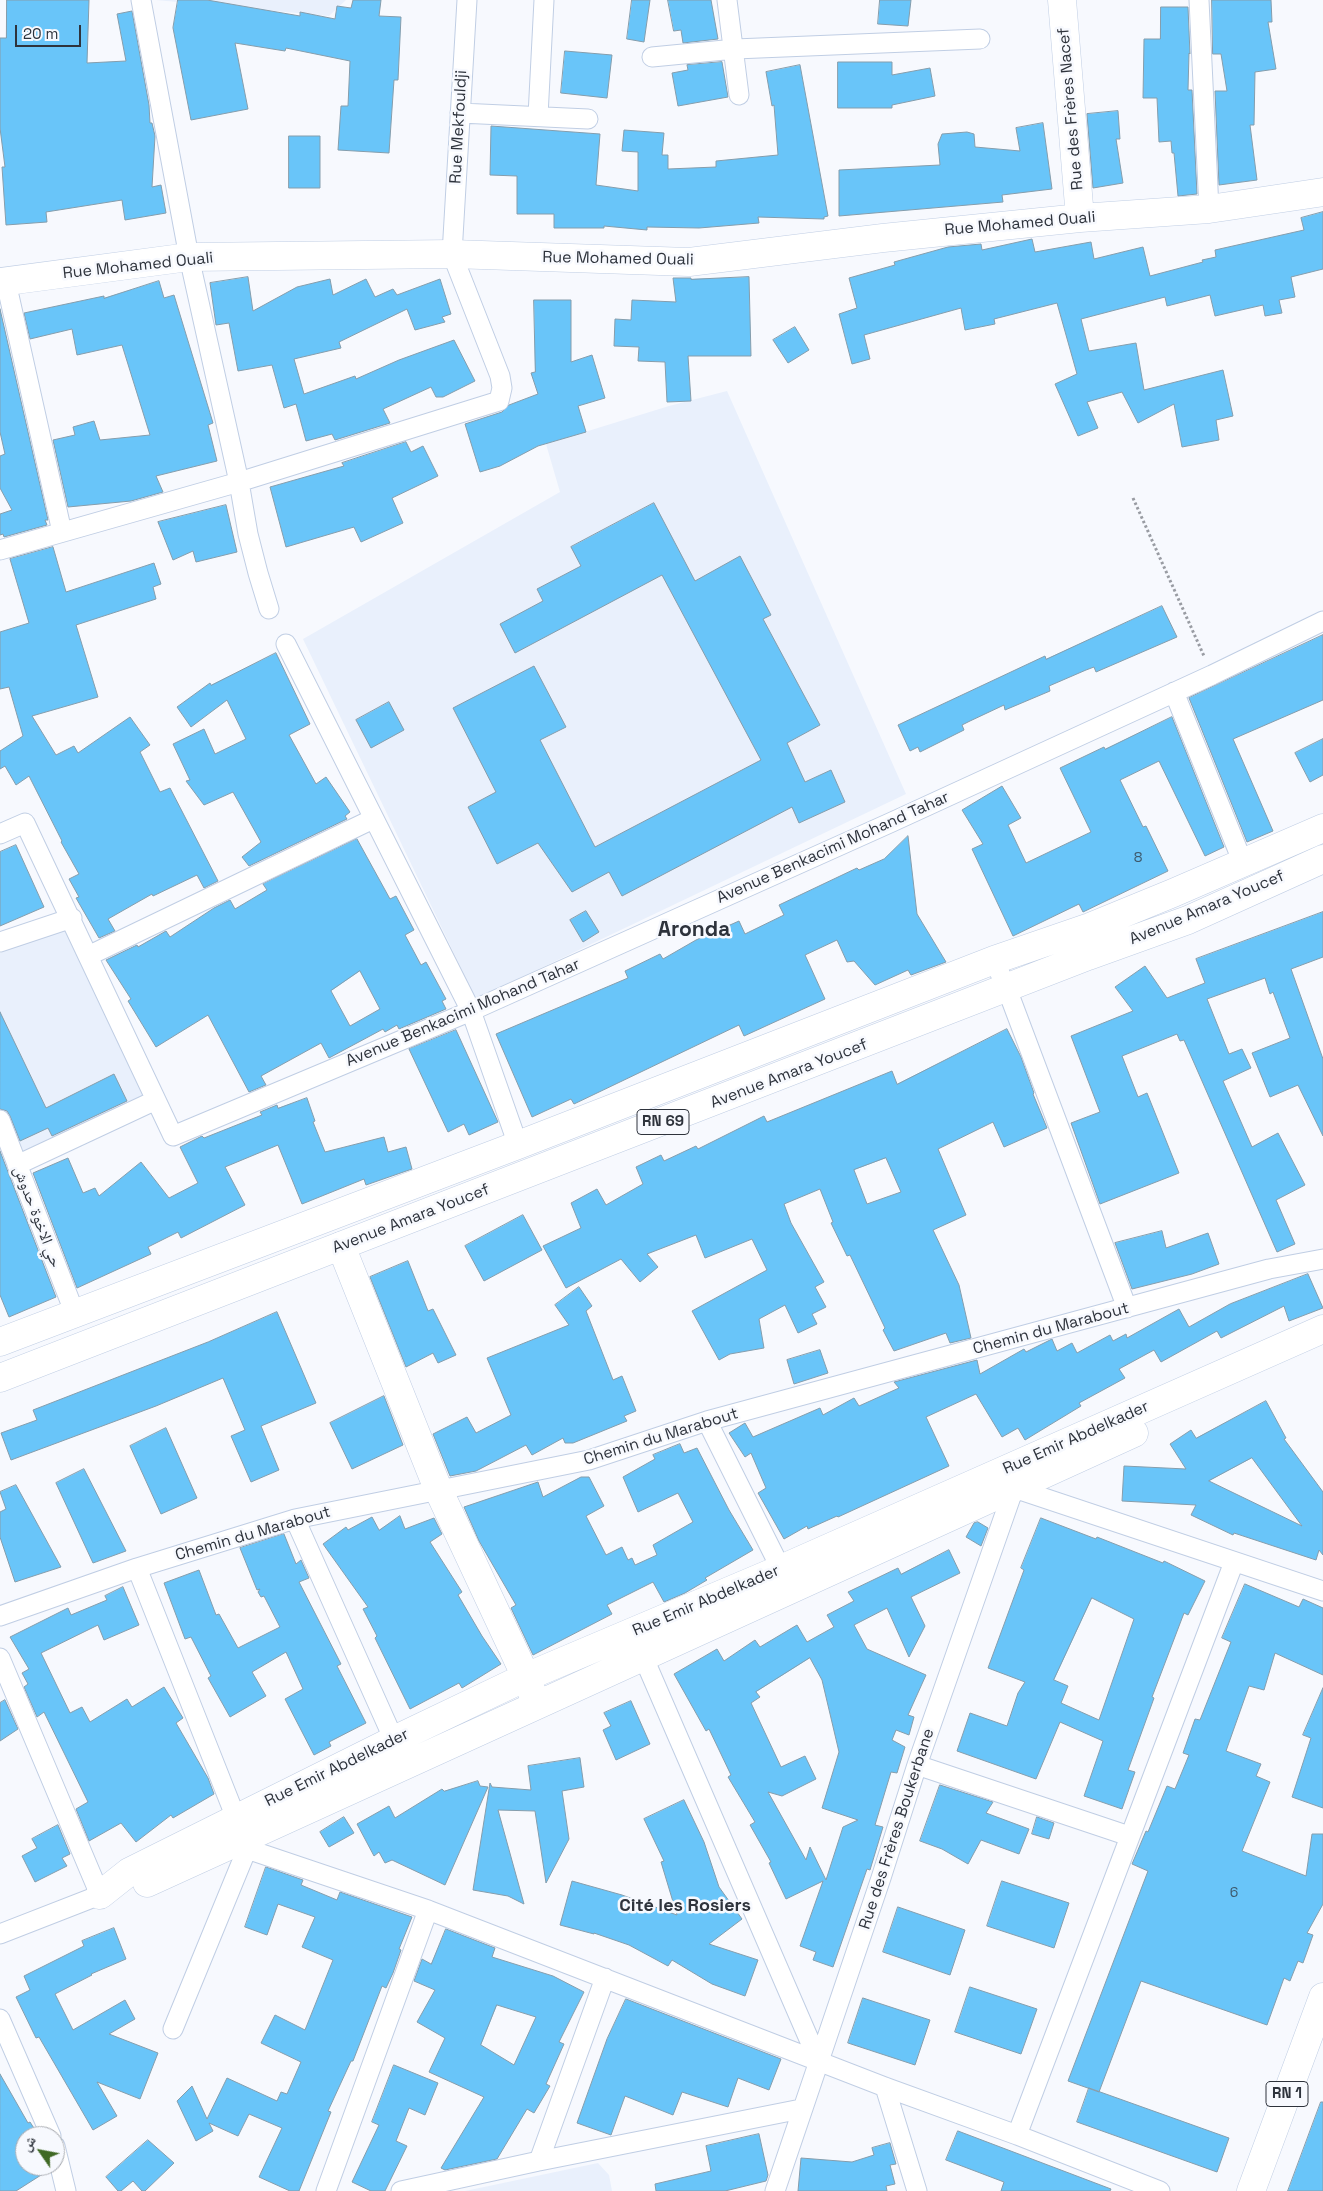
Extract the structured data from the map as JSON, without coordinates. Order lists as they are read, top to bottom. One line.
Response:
{"streets":{"street":["Rue des Frères Nacef","Rue Mekfouldji","Rue Mohamed Ouali","Avenue Benkacimi Mohand Tahar","Avenue Amara Youcef","RN 69","حي الاخوة حدوش","Chemin du Marabout","Rue Emir Abdelkader","Rue des Frères Boukerbane","RN 1"]},"crossings":[["Rue des Frères Nacef","Rue Mohamed Ouali"],["Rue Mekfouldji","Rue Mohamed Ouali"],["Avenue Amara Youcef","حي الاخوة حدوش"],["Rue Emir Abdelkader","Rue des Frères Boukerbane"]],"districts":["Aronda","Cité les Rosiers"],"house_numbers":["8","6"],"scale_bar":"20 m","north":"top left"}
